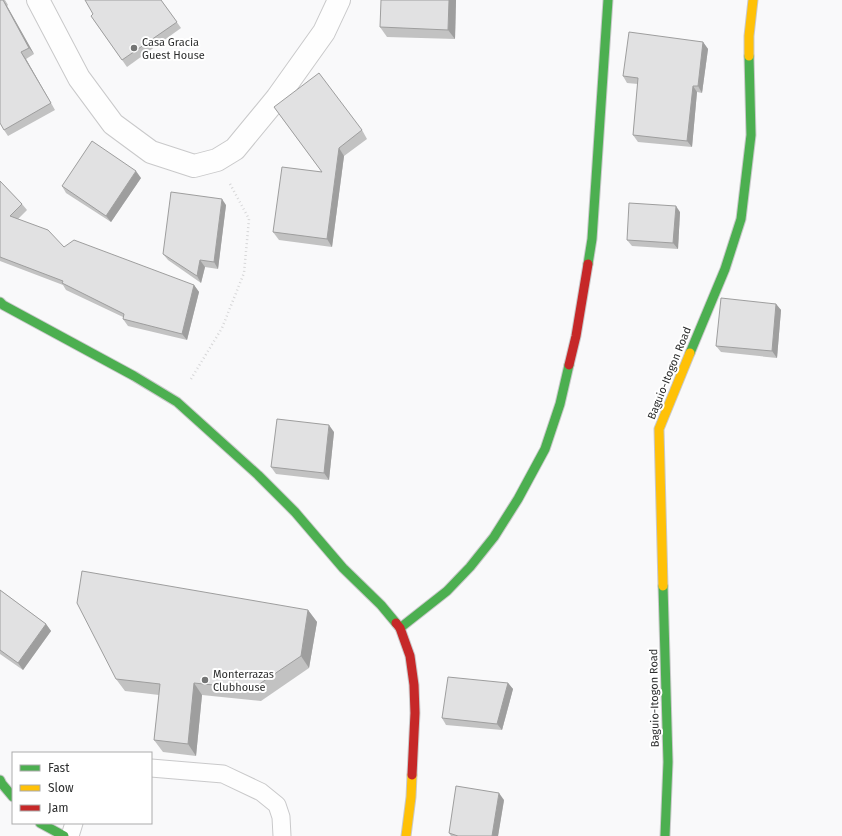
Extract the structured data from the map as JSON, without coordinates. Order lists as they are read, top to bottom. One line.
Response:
{"streets":{"street":["Baguio-Itogon Road"]},"places":["Casa Gracia Guest House","Monterrazas Clubhouse"],"legend":["Fast","Slow","Jam"]}
